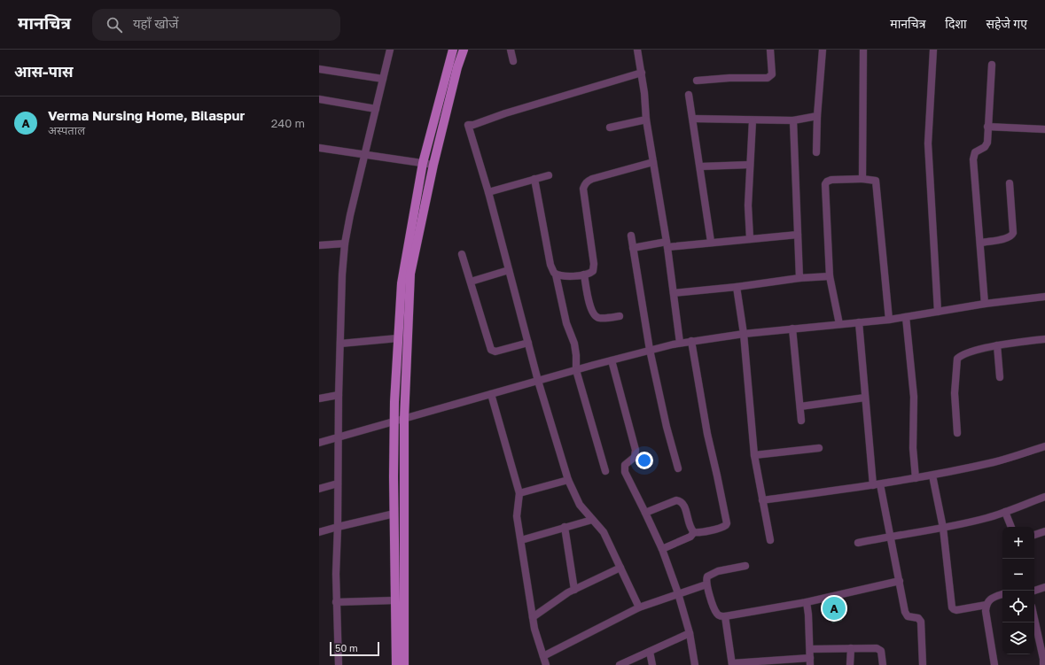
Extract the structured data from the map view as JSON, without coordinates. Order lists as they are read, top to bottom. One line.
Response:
{"scale_bar":"50 m","page":{"header":"मानचित्र","search":"यहाँ खोजें","nav":["मानचित्र","दिशा","सहेजे गए"],"heading":"आस-पास","list":[{"mark":"A","name":"Verma Nursing Home, Bilaspur","note":"अस्पताल","value":"240 m"}],"map_buttons":["+","−"],"pins":"A","scale":"50 m"}}
